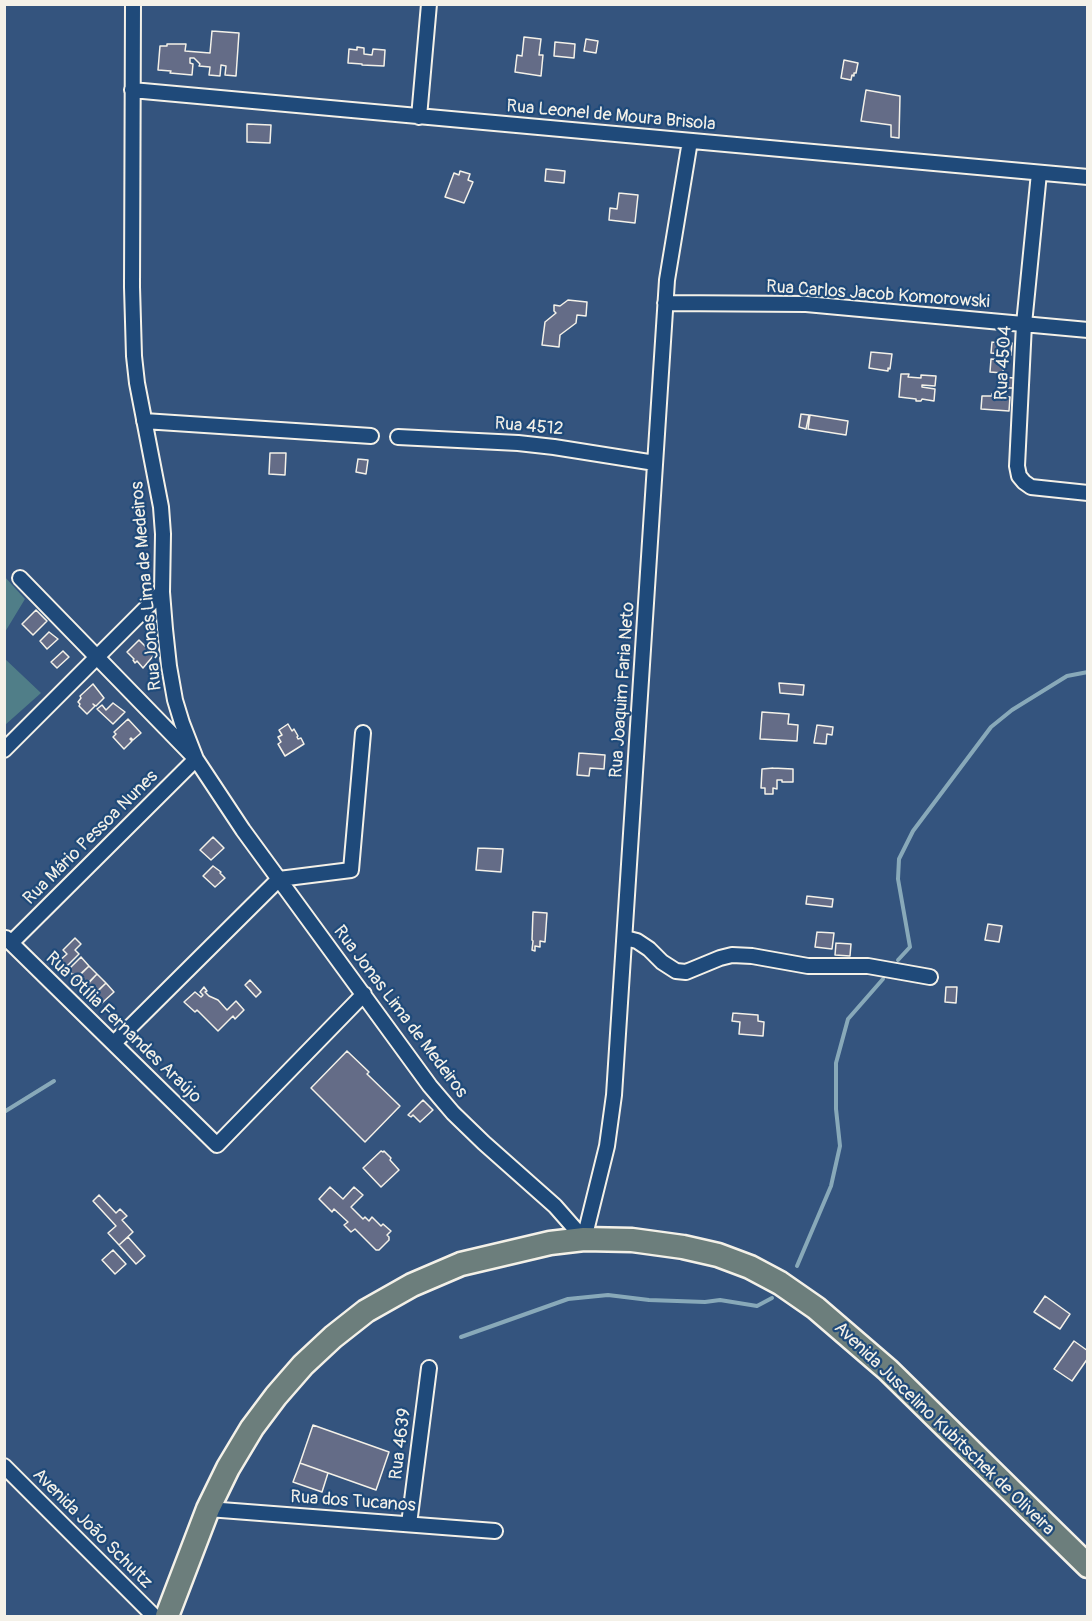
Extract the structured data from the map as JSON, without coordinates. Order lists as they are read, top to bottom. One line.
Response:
{"streets":{"main road":["Avenida Juscelino Kubitschek de Oliveira"],"street":["Rua Leonel de Moura Brisola","Rua Carlos Jacob Komorowski","Rua 4504","Rua 4512","Rua Jonas Lima de Medeiros","Rua Joaquim Faria Neto","Rua Mário Pessoa Nunes","Rua Otília Fernandes Araújo","Rua 4639","Rua dos Tucanos","Avenida João Schultz"]},"crossings":[["Rua Leonel de Moura Brisola","Rua 4504"],["Rua Leonel de Moura Brisola","Rua Jonas Lima de Medeiros"],["Rua Leonel de Moura Brisola","Rua Joaquim Faria Neto"],["Rua Carlos Jacob Komorowski","Rua 4504"],["Rua Carlos Jacob Komorowski","Rua Joaquim Faria Neto"],["Rua 4512","Rua Joaquim Faria Neto"],["Rua Jonas Lima de Medeiros","Rua Joaquim Faria Neto"],["Rua Jonas Lima de Medeiros","Rua Mário Pessoa Nunes"],["Rua Jonas Lima de Medeiros","Rua Otília Fernandes Araújo"],["Rua Jonas Lima de Medeiros","Avenida Juscelino Kubitschek de Oliveira"],["Rua Joaquim Faria Neto","Avenida Juscelino Kubitschek de Oliveira"],["Rua Mário Pessoa Nunes","Rua Otília Fernandes Araújo"],["Avenida Juscelino Kubitschek de Oliveira","Rua dos Tucanos"],["Rua 4639","Rua dos Tucanos"]]}
